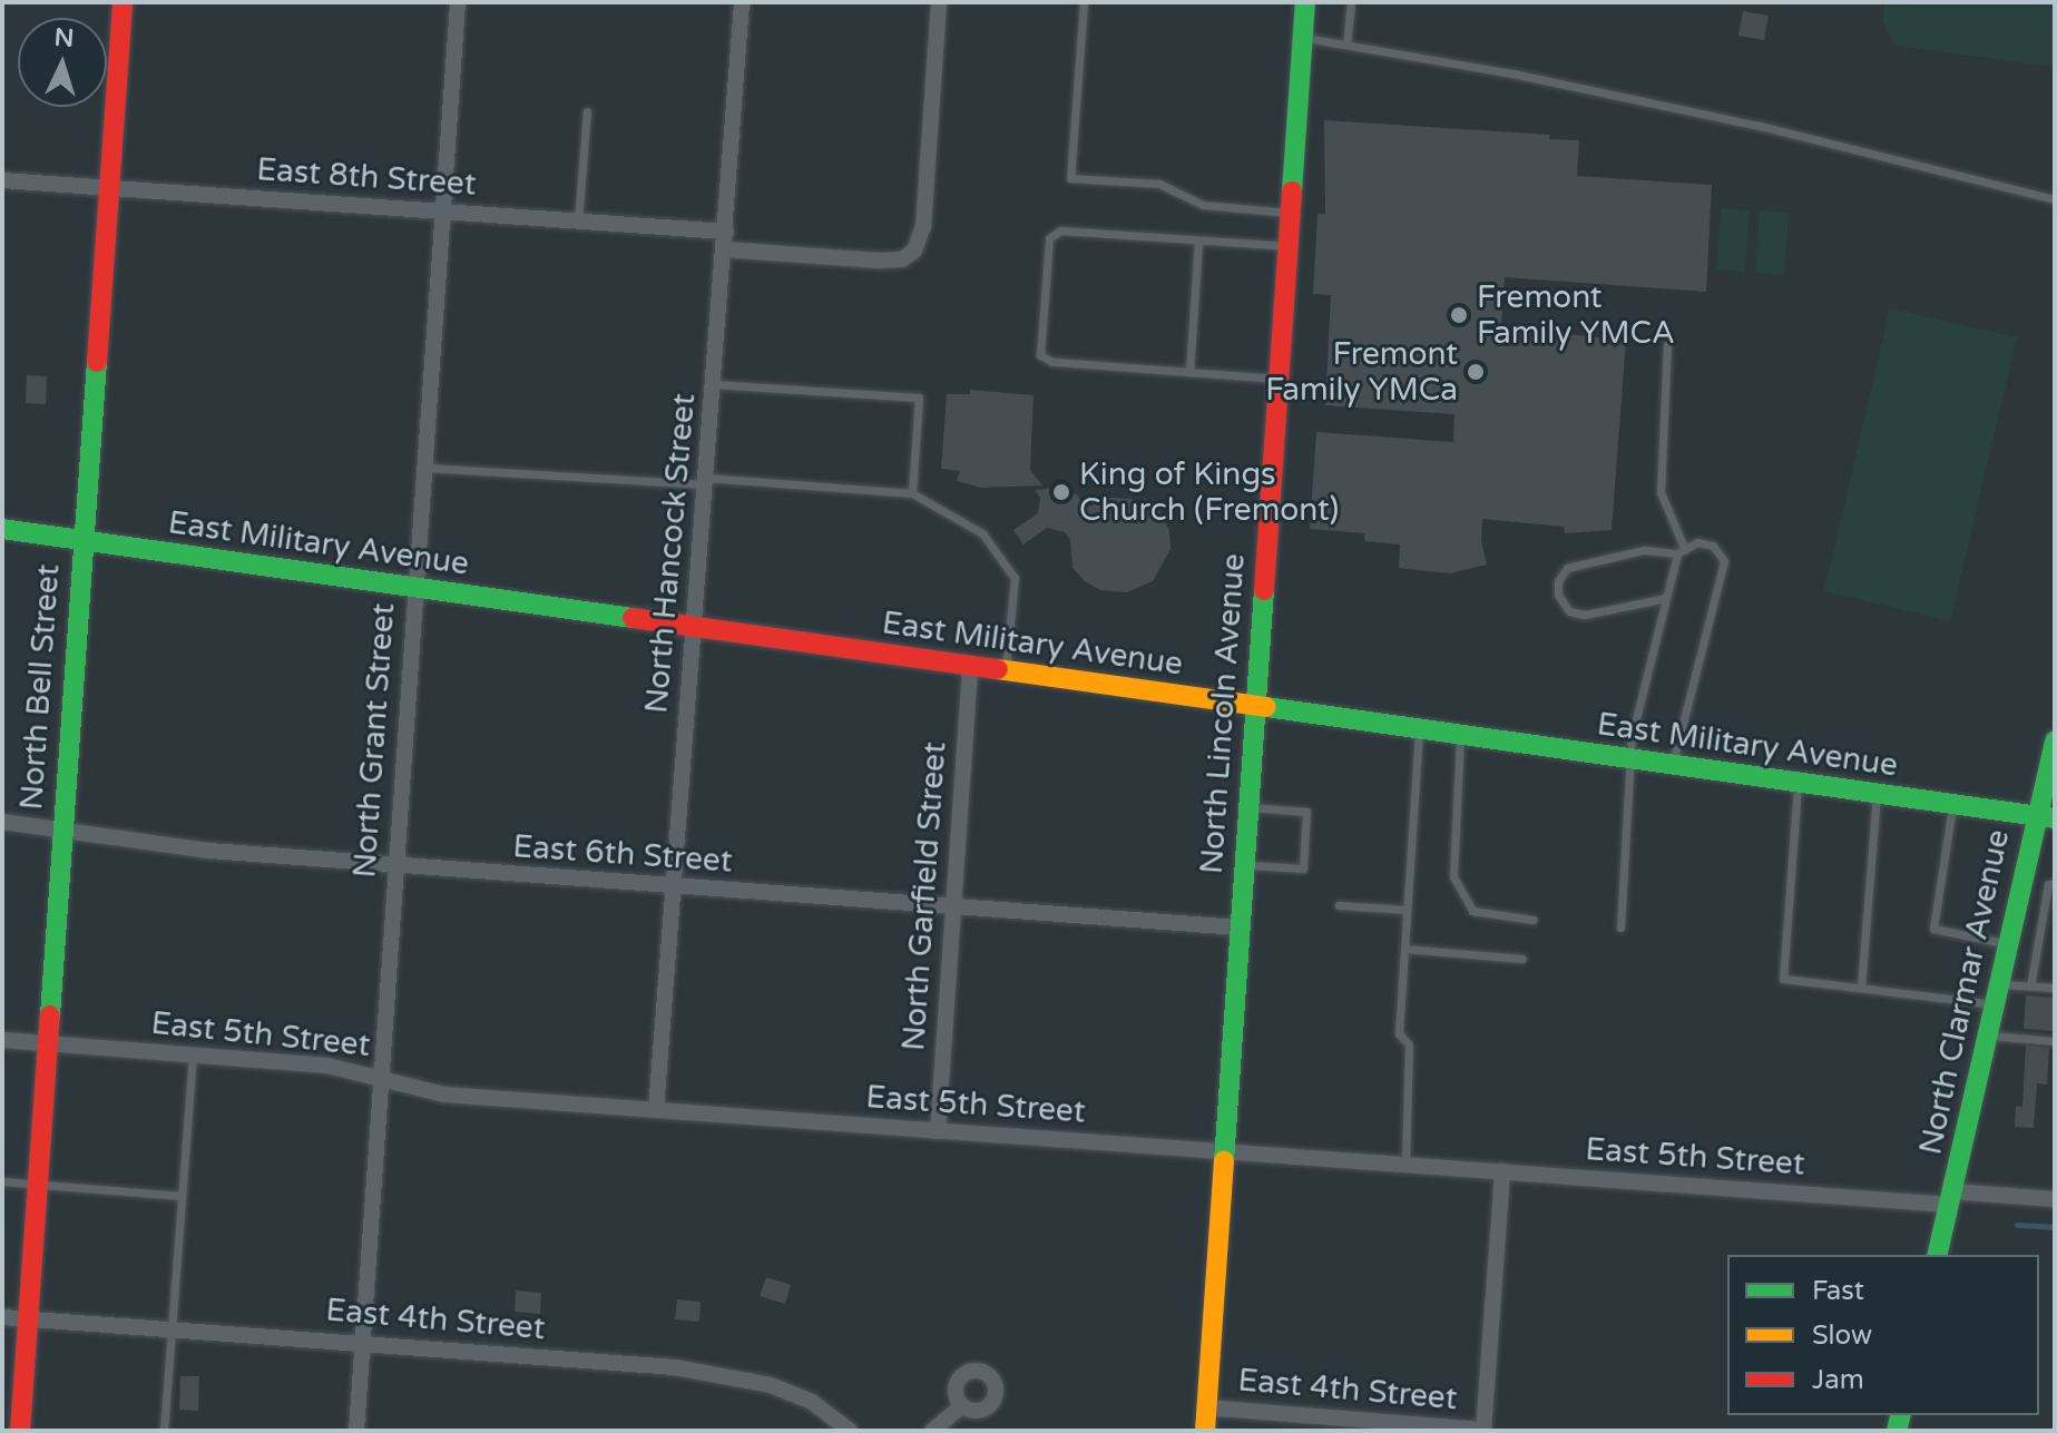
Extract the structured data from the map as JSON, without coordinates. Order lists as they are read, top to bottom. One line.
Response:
{"streets":{"main road":["East Military Avenue","North Bell Street","North Lincoln Avenue","North Clarmar Avenue"],"street":["East 8th Street","North Hancock Street","North Grant Street","East 6th Street","North Garfield Street","East 5th Street","East 4th Street"]},"crossings":[["East 8th Street","North Hancock Street"],["East 8th Street","North Bell Street"],["East 8th Street","North Grant Street"],["East Military Avenue","North Hancock Street"],["East Military Avenue","North Bell Street"],["East Military Avenue","North Lincoln Avenue"],["East Military Avenue","North Grant Street"],["East Military Avenue","North Garfield Street"],["East Military Avenue","North Clarmar Avenue"],["North Hancock Street","East 6th Street"],["North Hancock Street","East 5th Street"],["North Bell Street","East 6th Street"],["North Bell Street","East 5th Street"],["North Bell Street","East 4th Street"],["North Lincoln Avenue","East 6th Street"],["North Lincoln Avenue","East 5th Street"],["North Lincoln Avenue","East 4th Street"],["North Grant Street","East 6th Street"],["North Grant Street","East 5th Street"],["North Grant Street","East 4th Street"],["East 6th Street","North Garfield Street"],["North Garfield Street","East 5th Street"],["North Clarmar Avenue","East 5th Street"]],"places":["Fremont Family YMCA","Fremont Family YMCa","King of Kings Church (Fremont)"],"legend":["Fast","Slow","Jam"],"north":"top"}
